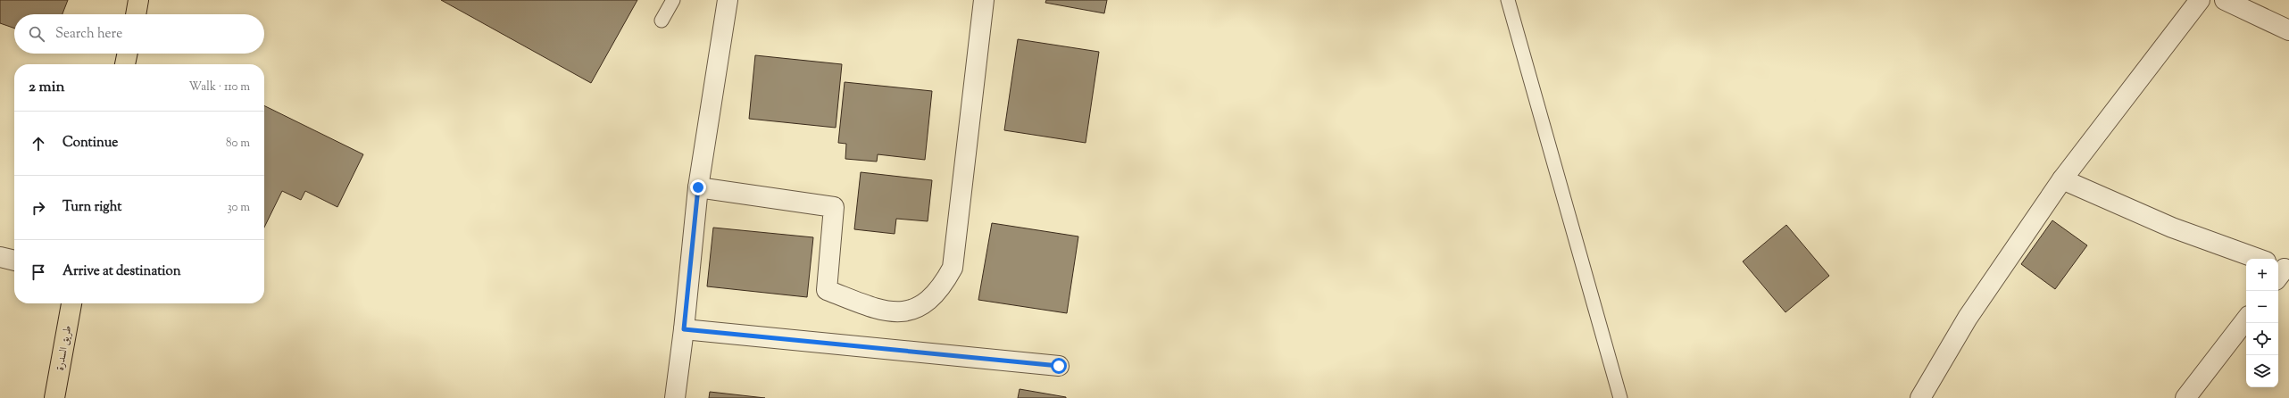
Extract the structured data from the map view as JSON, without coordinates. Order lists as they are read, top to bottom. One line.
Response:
{"streets":{"main road":["طريق السدرة"]},"page":{"search":"Search here","heading":["2 min","Walk · 110 m"],"list":[["Continue","80 m"],["Turn right","30 m"],"Arrive at destination"],"map_buttons":["+","−"]}}
